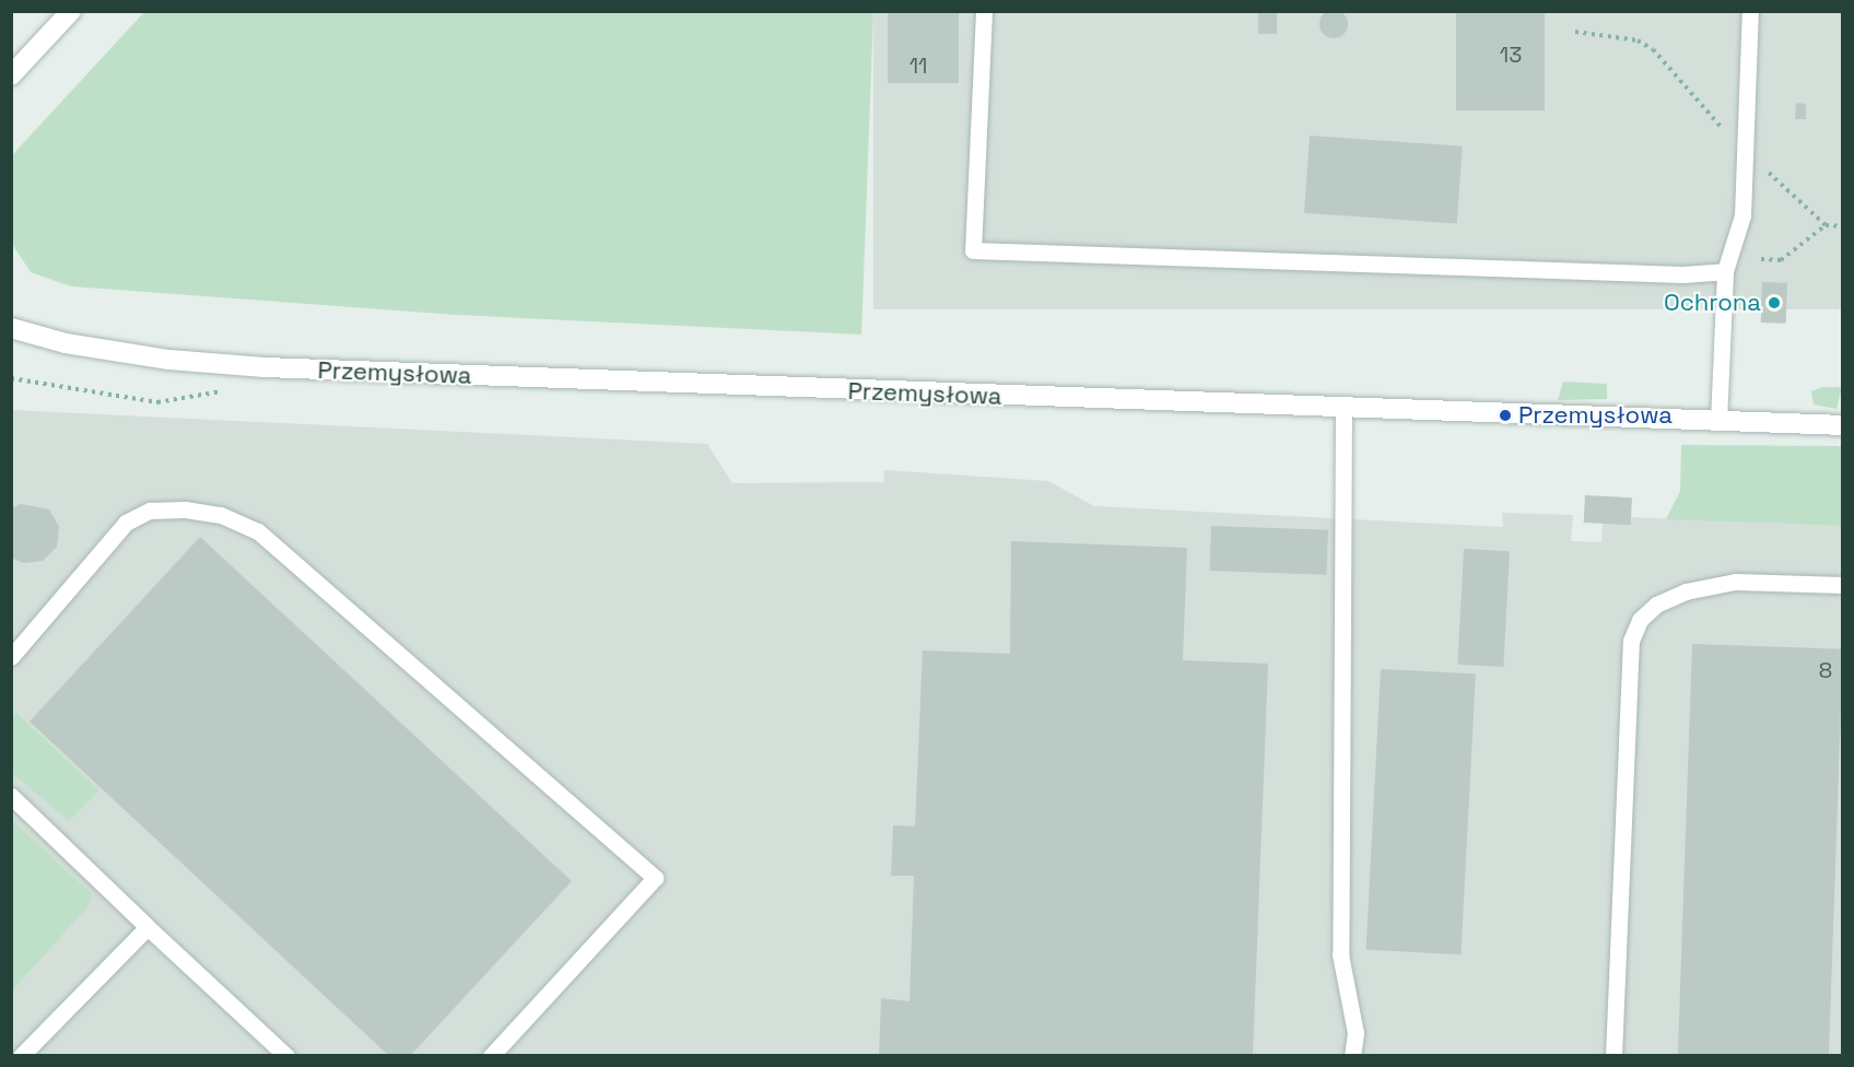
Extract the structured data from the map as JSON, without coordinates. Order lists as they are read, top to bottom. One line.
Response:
{"streets":{"street":["Przemysłowa"]},"places":["Ochrona","Przemysłowa"],"house_numbers":["13","11","8"]}
